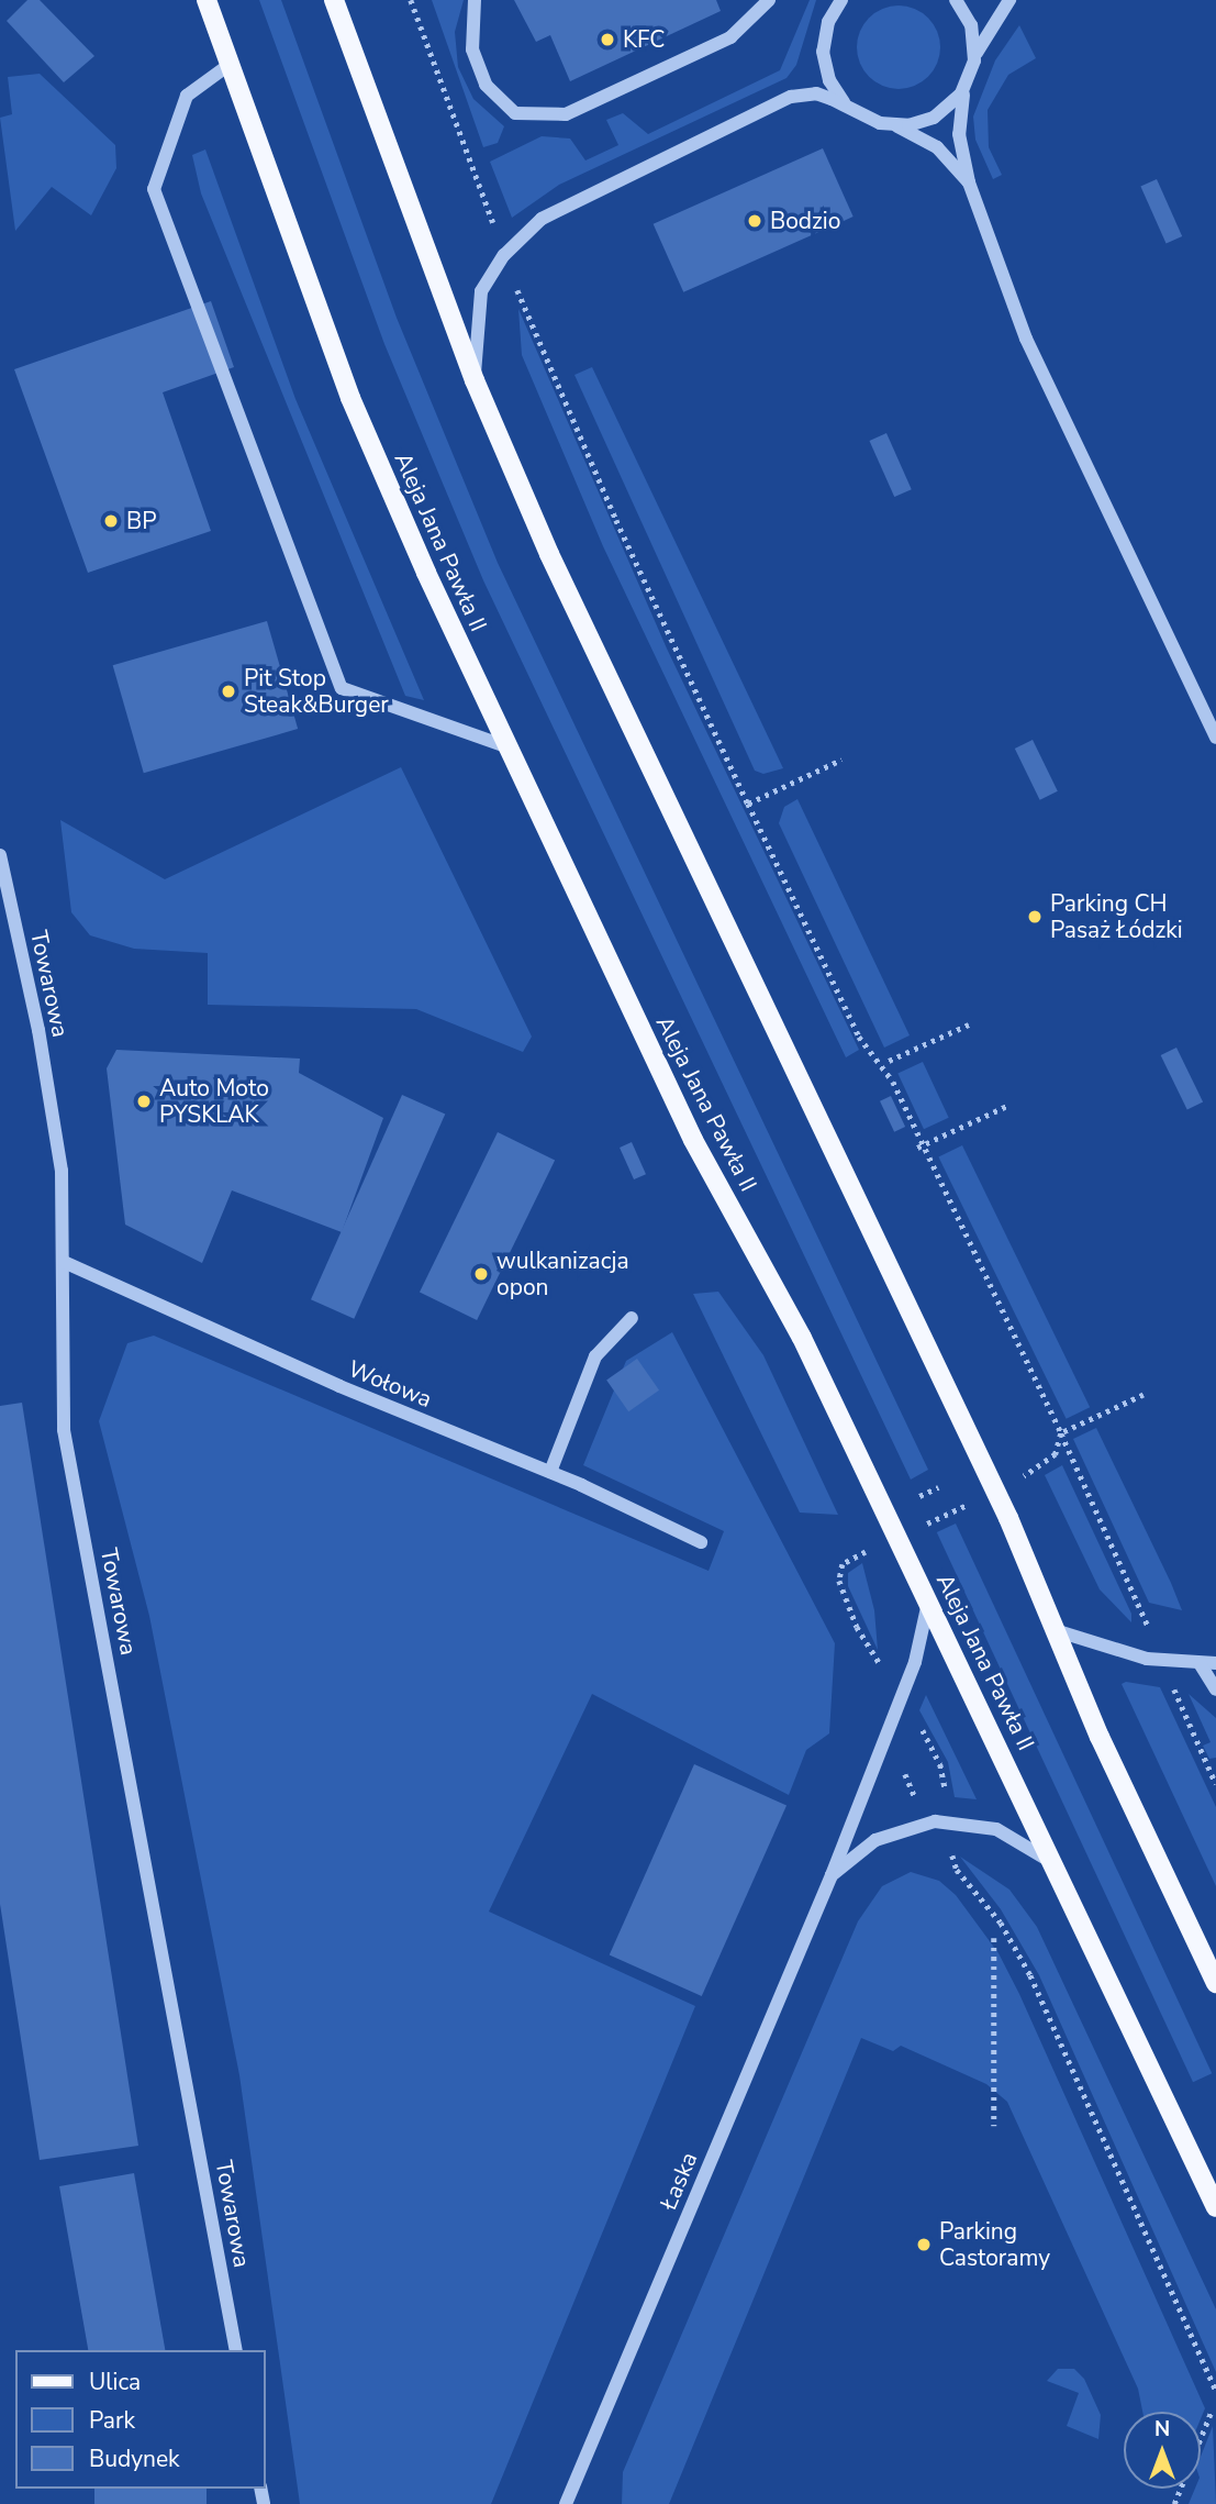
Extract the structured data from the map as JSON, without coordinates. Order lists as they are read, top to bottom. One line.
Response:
{"streets":{"main road":["Aleja Jana Pawła II"],"street":["Towarowa","Wołowa","Łaska"]},"crossings":[["Aleja Jana Pawła II","Łaska"],["Towarowa","Wołowa"]],"places":["KFC","Bodzio","BP","Pit Stop Steak&Burger","Parking CH Pasaż Łódzki","Auto Moto PYSKLAK","wulkanizacja opon","Parking Castoramy"],"legend":["Ulica","Park","Budynek"],"north":"top"}
